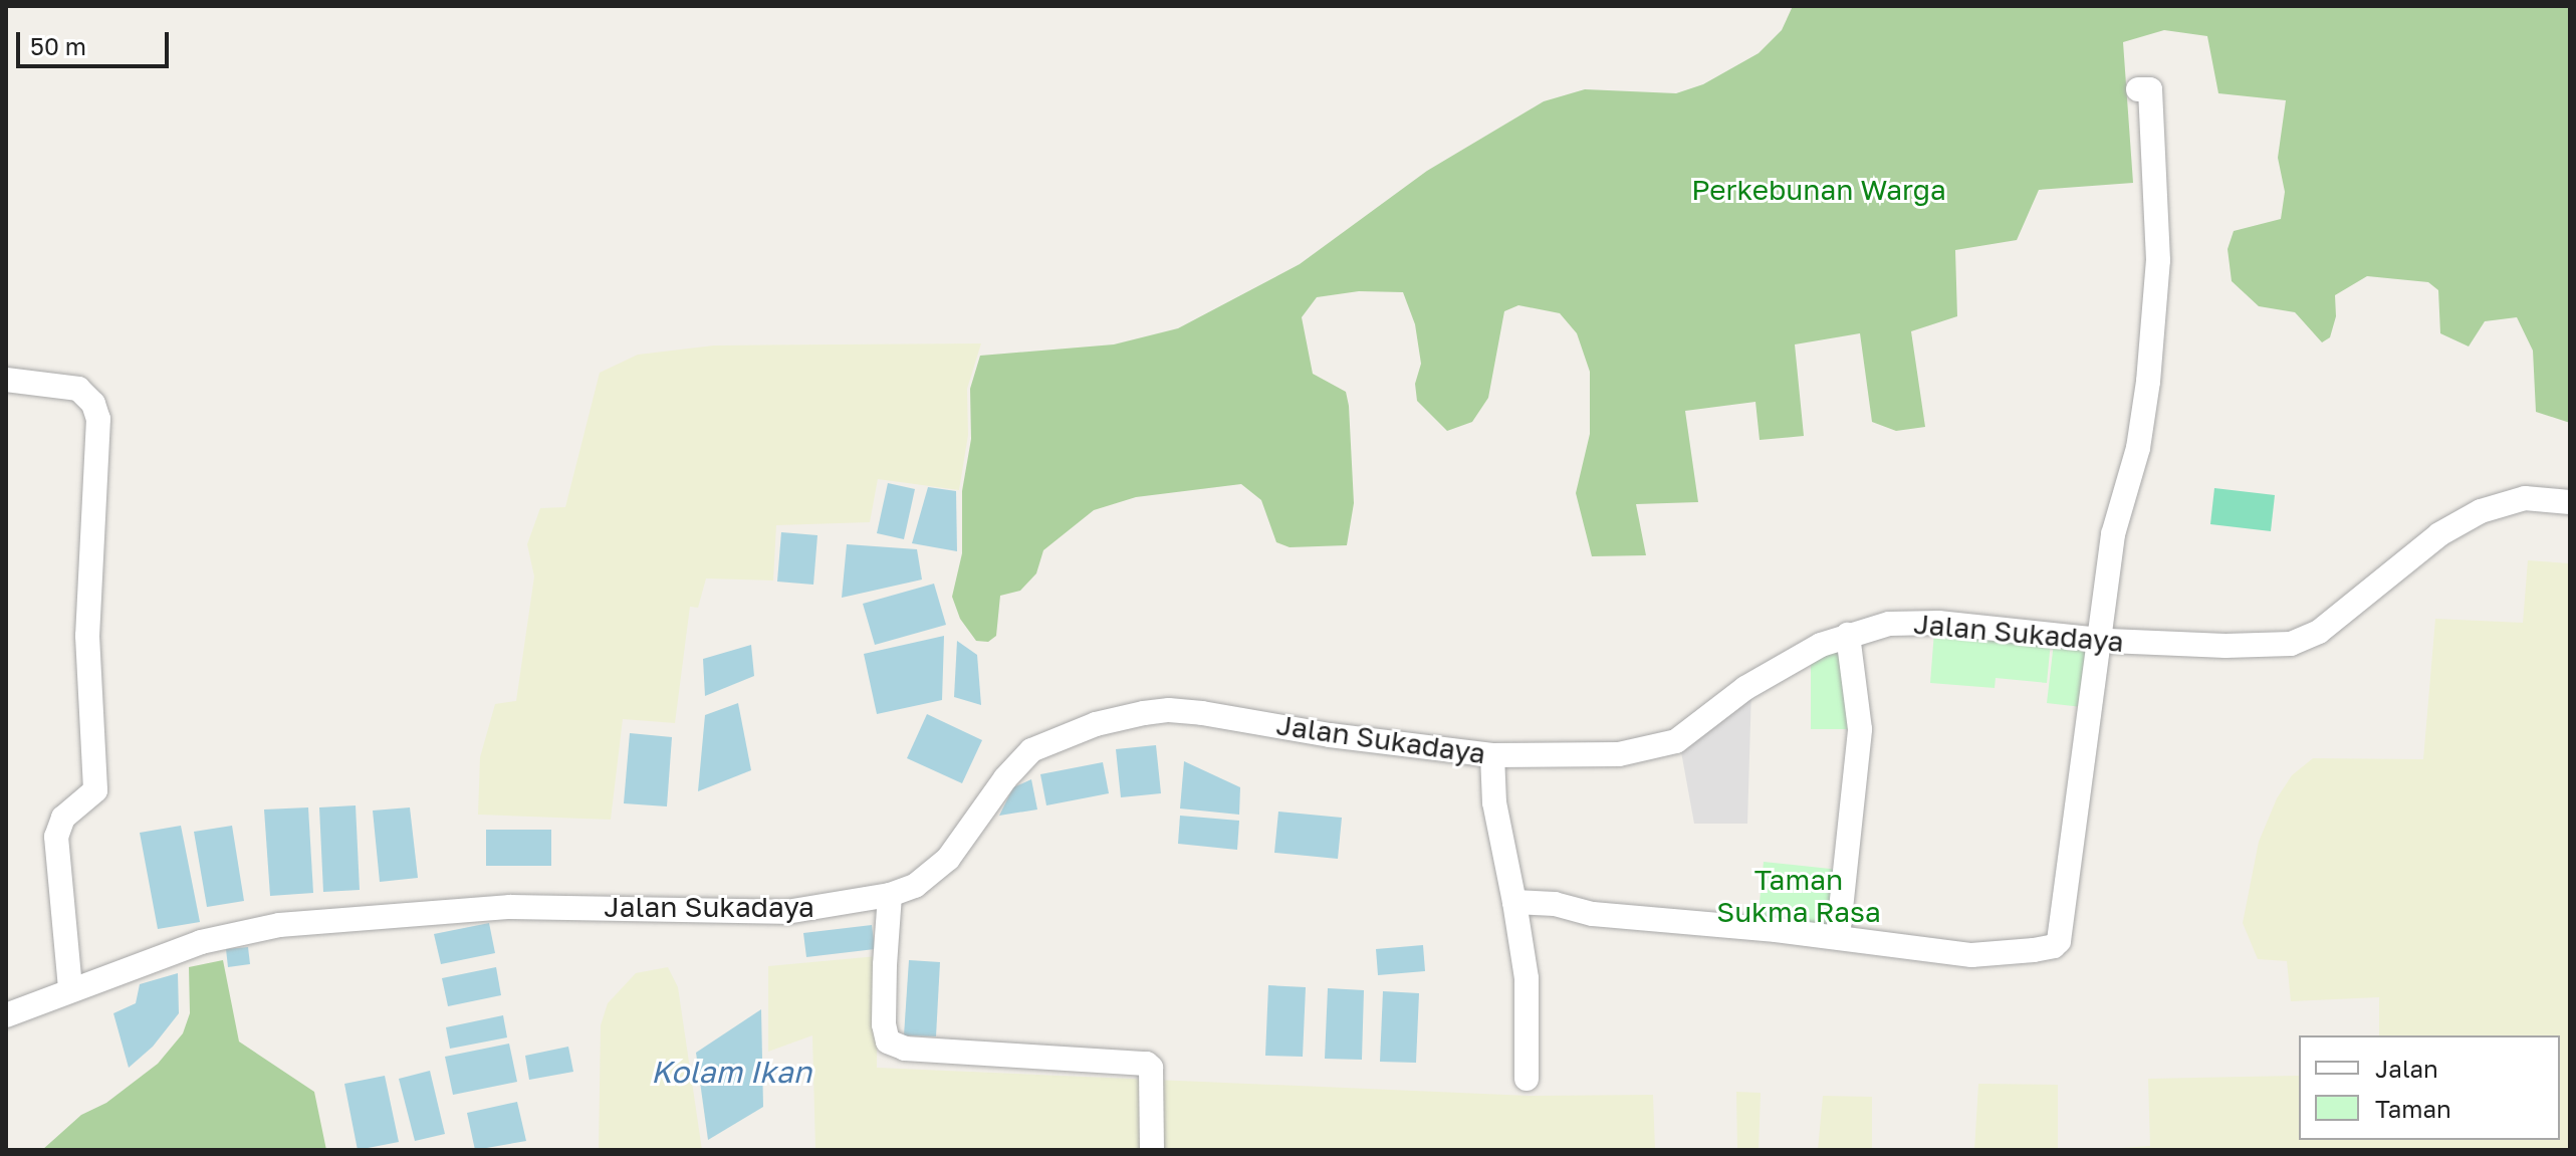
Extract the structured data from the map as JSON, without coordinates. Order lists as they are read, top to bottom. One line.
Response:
{"streets":{"street":["Jalan Sukadaya"]},"water":["Kolam Ikan"],"parks":["Perkebunan Warga","Taman Sukma Rasa"],"legend":["Jalan","Taman"],"scale_bar":"50 m"}
